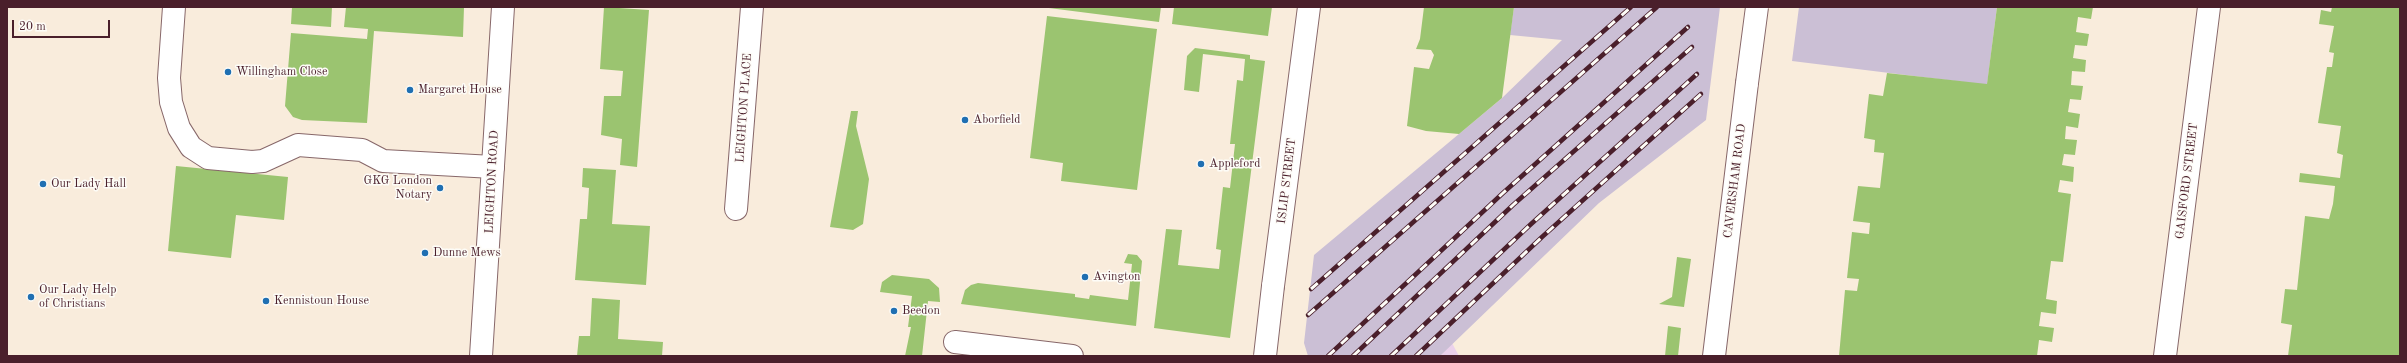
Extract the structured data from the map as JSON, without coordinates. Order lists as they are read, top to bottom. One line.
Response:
{"streets":{"street":["LEIGHTON PLACE","ISLIP STREET","CAVERSHAM ROAD","GAISFORD STREET","LEIGHTON ROAD"]},"places":["Willingham Close","Margaret House","Aborfield","Appleford","Our Lady Hall","GKG London Notary","Dunne Mews","Avington","Our Lady Help of Christians","Kennistoun House","Beedon"],"scale_bar":"20 m"}
